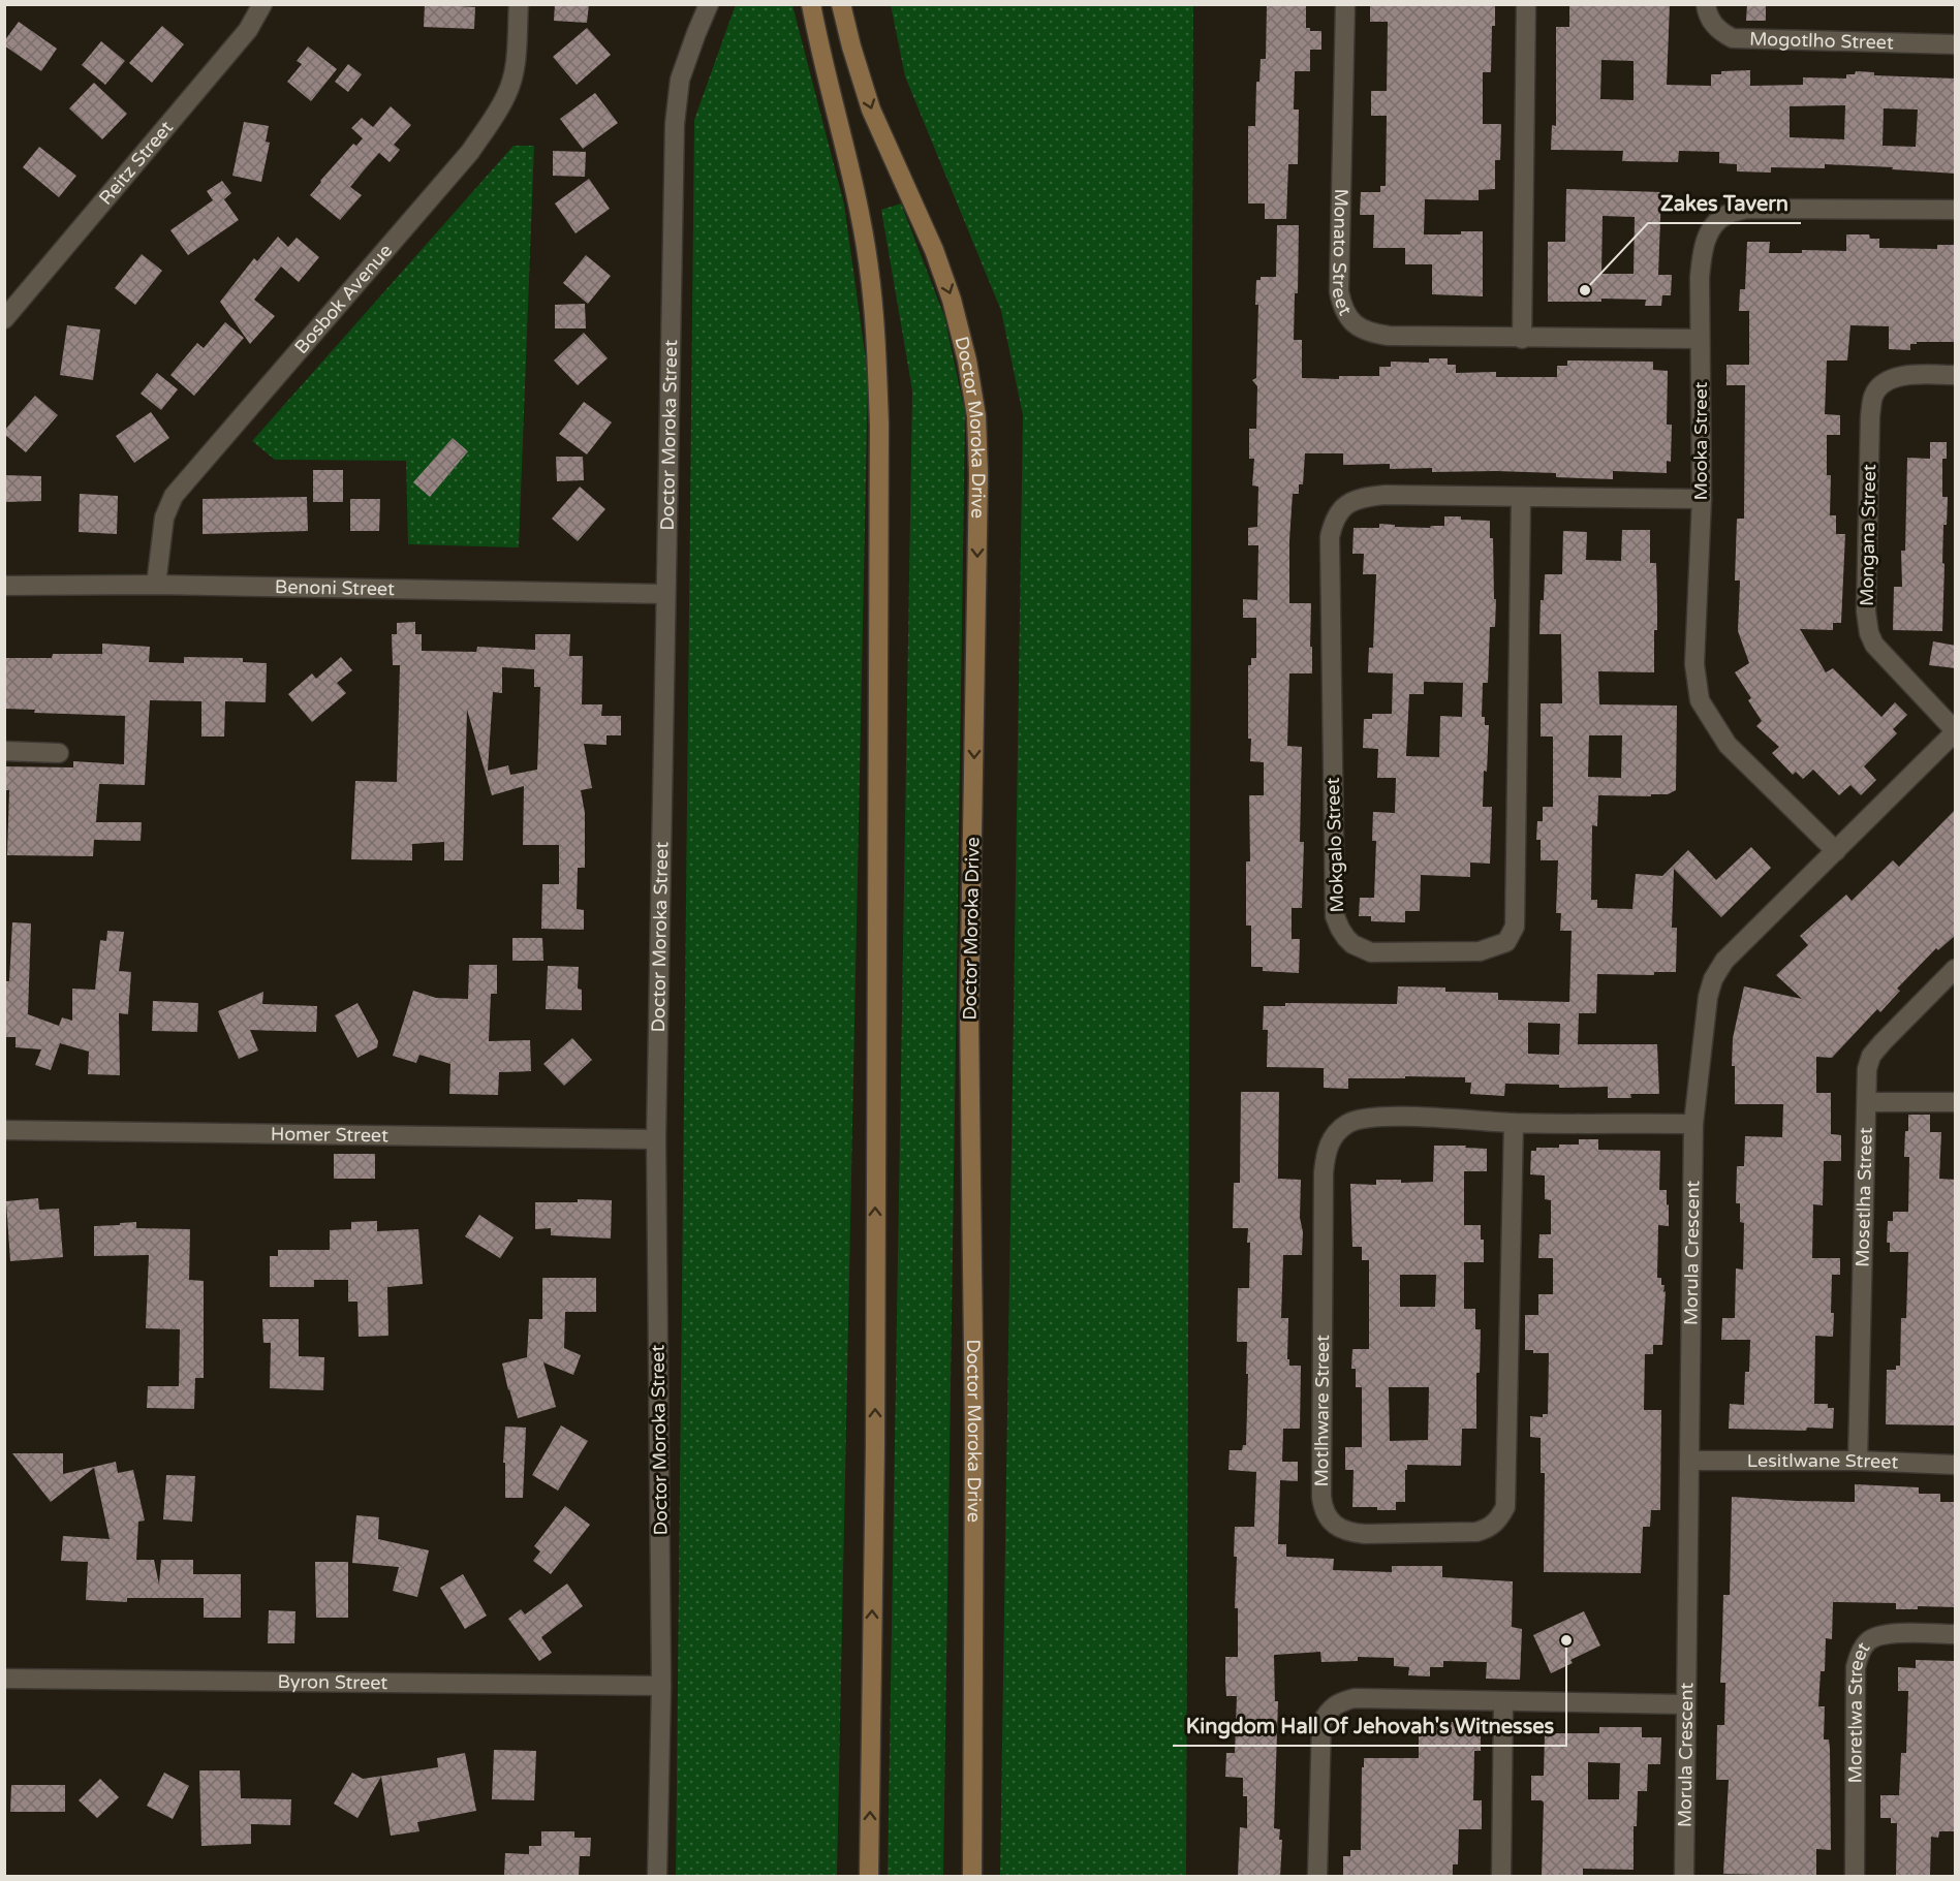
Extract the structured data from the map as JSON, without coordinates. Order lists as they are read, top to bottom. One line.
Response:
{"streets":{"street":["Mogotlho Street","Reitz Street","Monato Street","Bosbok Avenue","Doctor Moroka Drive","Doctor Moroka Street","Mooka Street","Mongana Street","Benoni Street","Mokgalo Street","Homer Street","Mosetlha Street","Morula Crescent","Motlhware Street","Lesitlwane Street","Byron Street","Moretlwa Street"]},"crossings":[["Monato Street","Mooka Street"],["Bosbok Avenue","Benoni Street"],["Doctor Moroka Street","Benoni Street"],["Doctor Moroka Street","Homer Street"],["Doctor Moroka Street","Byron Street"],["Mooka Street","Mokgalo Street"],["Mooka Street","Morula Crescent"],["Mongana Street","Morula Crescent"],["Mosetlha Street","Lesitlwane Street"],["Morula Crescent","Motlhware Street"],["Morula Crescent","Lesitlwane Street"]],"places":["Zakes Tavern","Kingdom Hall Of Jehovah's Witnesses"]}
